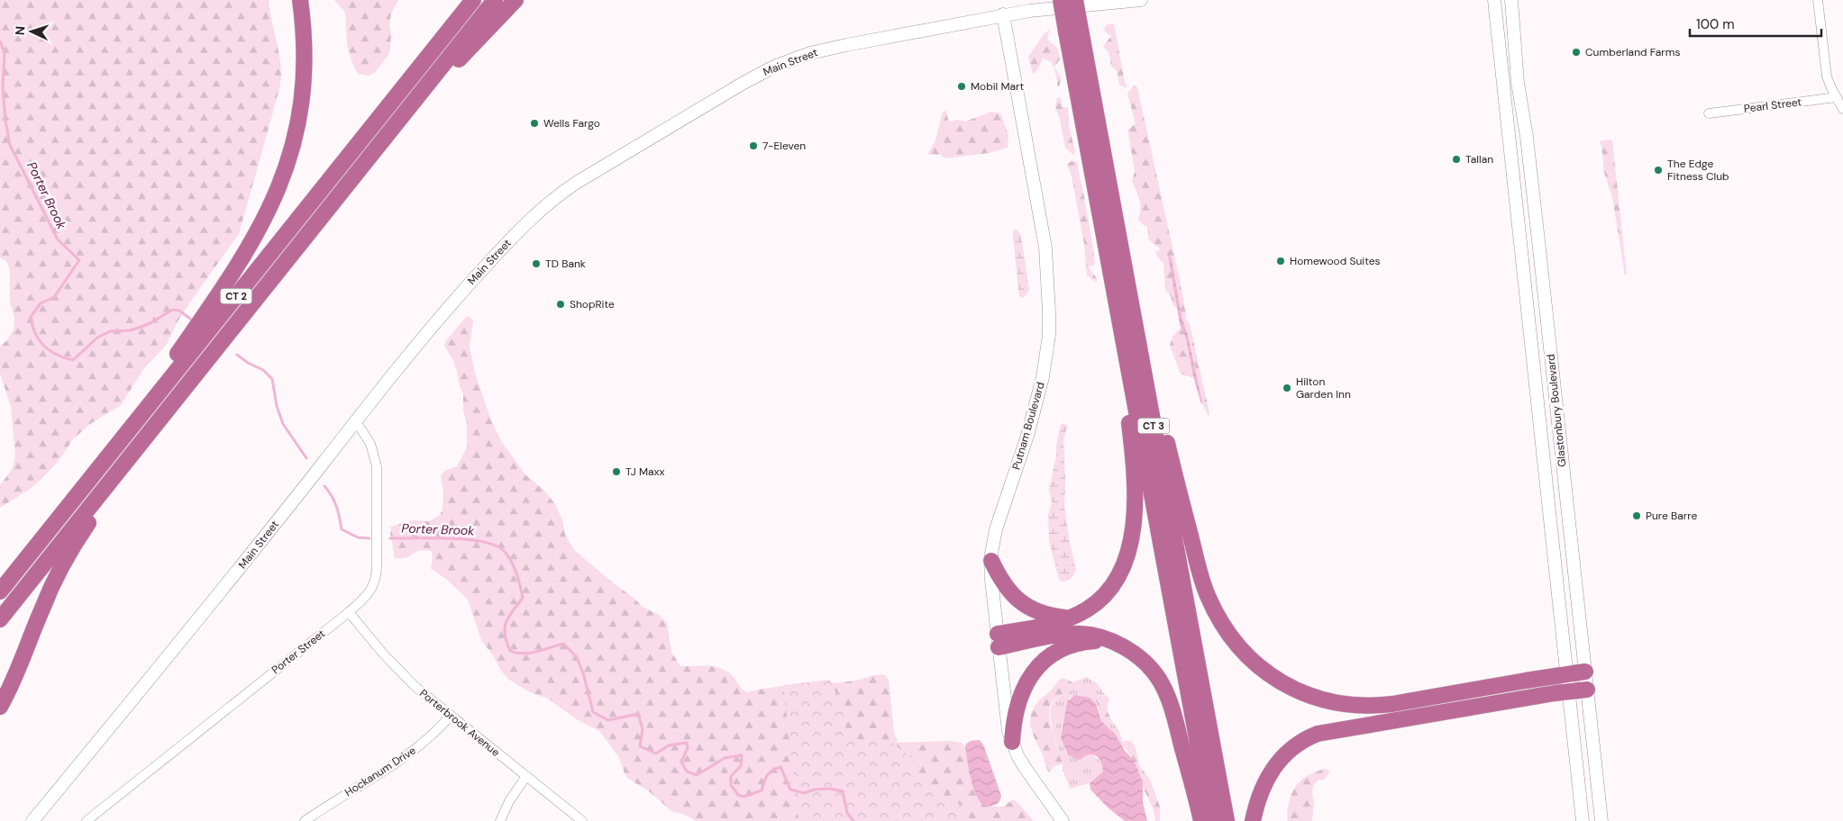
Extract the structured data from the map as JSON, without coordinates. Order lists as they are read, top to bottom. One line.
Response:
{"streets":{"highway":["CT 2","CT 3"],"main road":["Main Street","Glastonbury Boulevard","Putnam Boulevard"],"street":["Pearl Street","Porter Street","Porterbrook Avenue","Hockanum Drive"]},"crossings":[["Main Street","Putnam Boulevard"],["Main Street","Porter Street"],["Porter Street","Porterbrook Avenue"],["Porterbrook Avenue","Hockanum Drive"]],"water":["Porter Brook"],"places":["Cumberland Farms","Mobil Mart","Wells Fargo","7-Eleven","Tallan","The Edge Fitness Club","Homewood Suites","TD Bank","ShopRite","Hilton Garden Inn","TJ Maxx","Pure Barre"],"scale_bar":"100 m","north":"left"}
